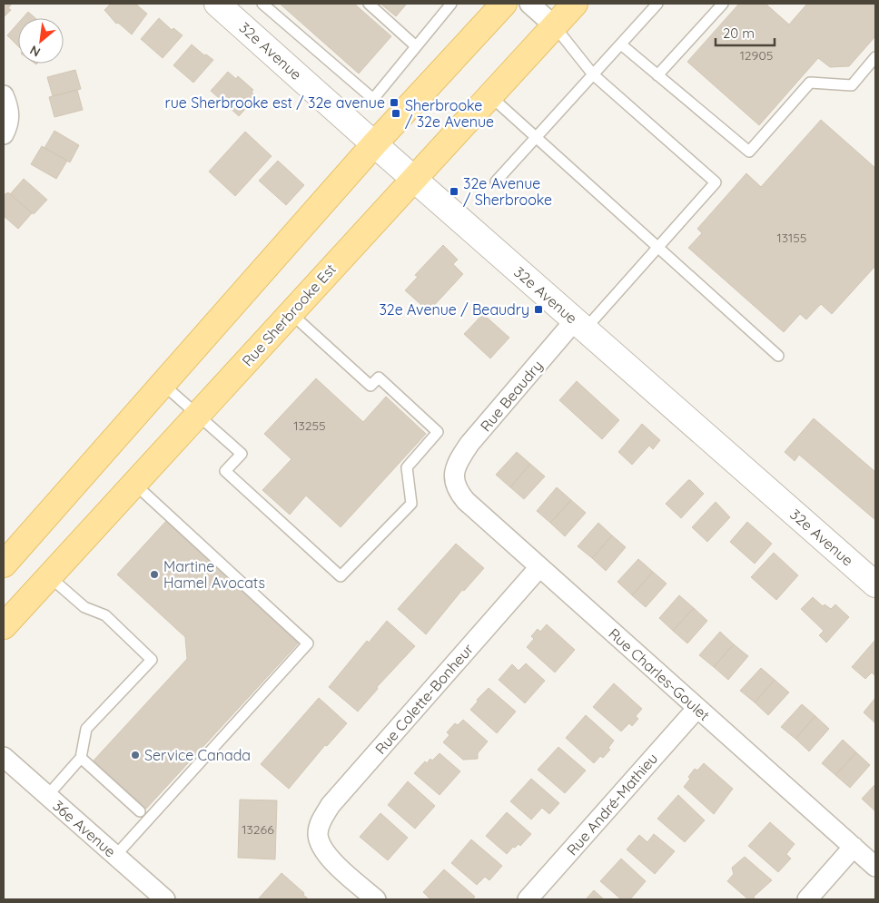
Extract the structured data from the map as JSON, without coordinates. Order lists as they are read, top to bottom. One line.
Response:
{"streets":{"main road":["Rue Sherbrooke Est"],"street":["32e Avenue","Rue Beaudry","Rue Charles-Goulet","Rue Colette-Bonheur","Rue André-Mathieu","36e Avenue"]},"crossings":[["32e Avenue","Rue Sherbrooke Est"],["32e Avenue","Rue Beaudry"],["Rue Beaudry","Rue Charles-Goulet"],["Rue Charles-Goulet","Rue Colette-Bonheur"],["Rue Charles-Goulet","Rue André-Mathieu"]],"places":{"transit":["rue Sherbrooke est / 32e avenue","Sherbrooke / 32e Avenue","32e Avenue / Sherbrooke","32e Avenue / Beaudry"],"other":["Martine Hamel Avocats","Service Canada"]},"house_numbers":["12905","13155","13255","13266"],"scale_bar":"20 m","north":"bottom left"}
